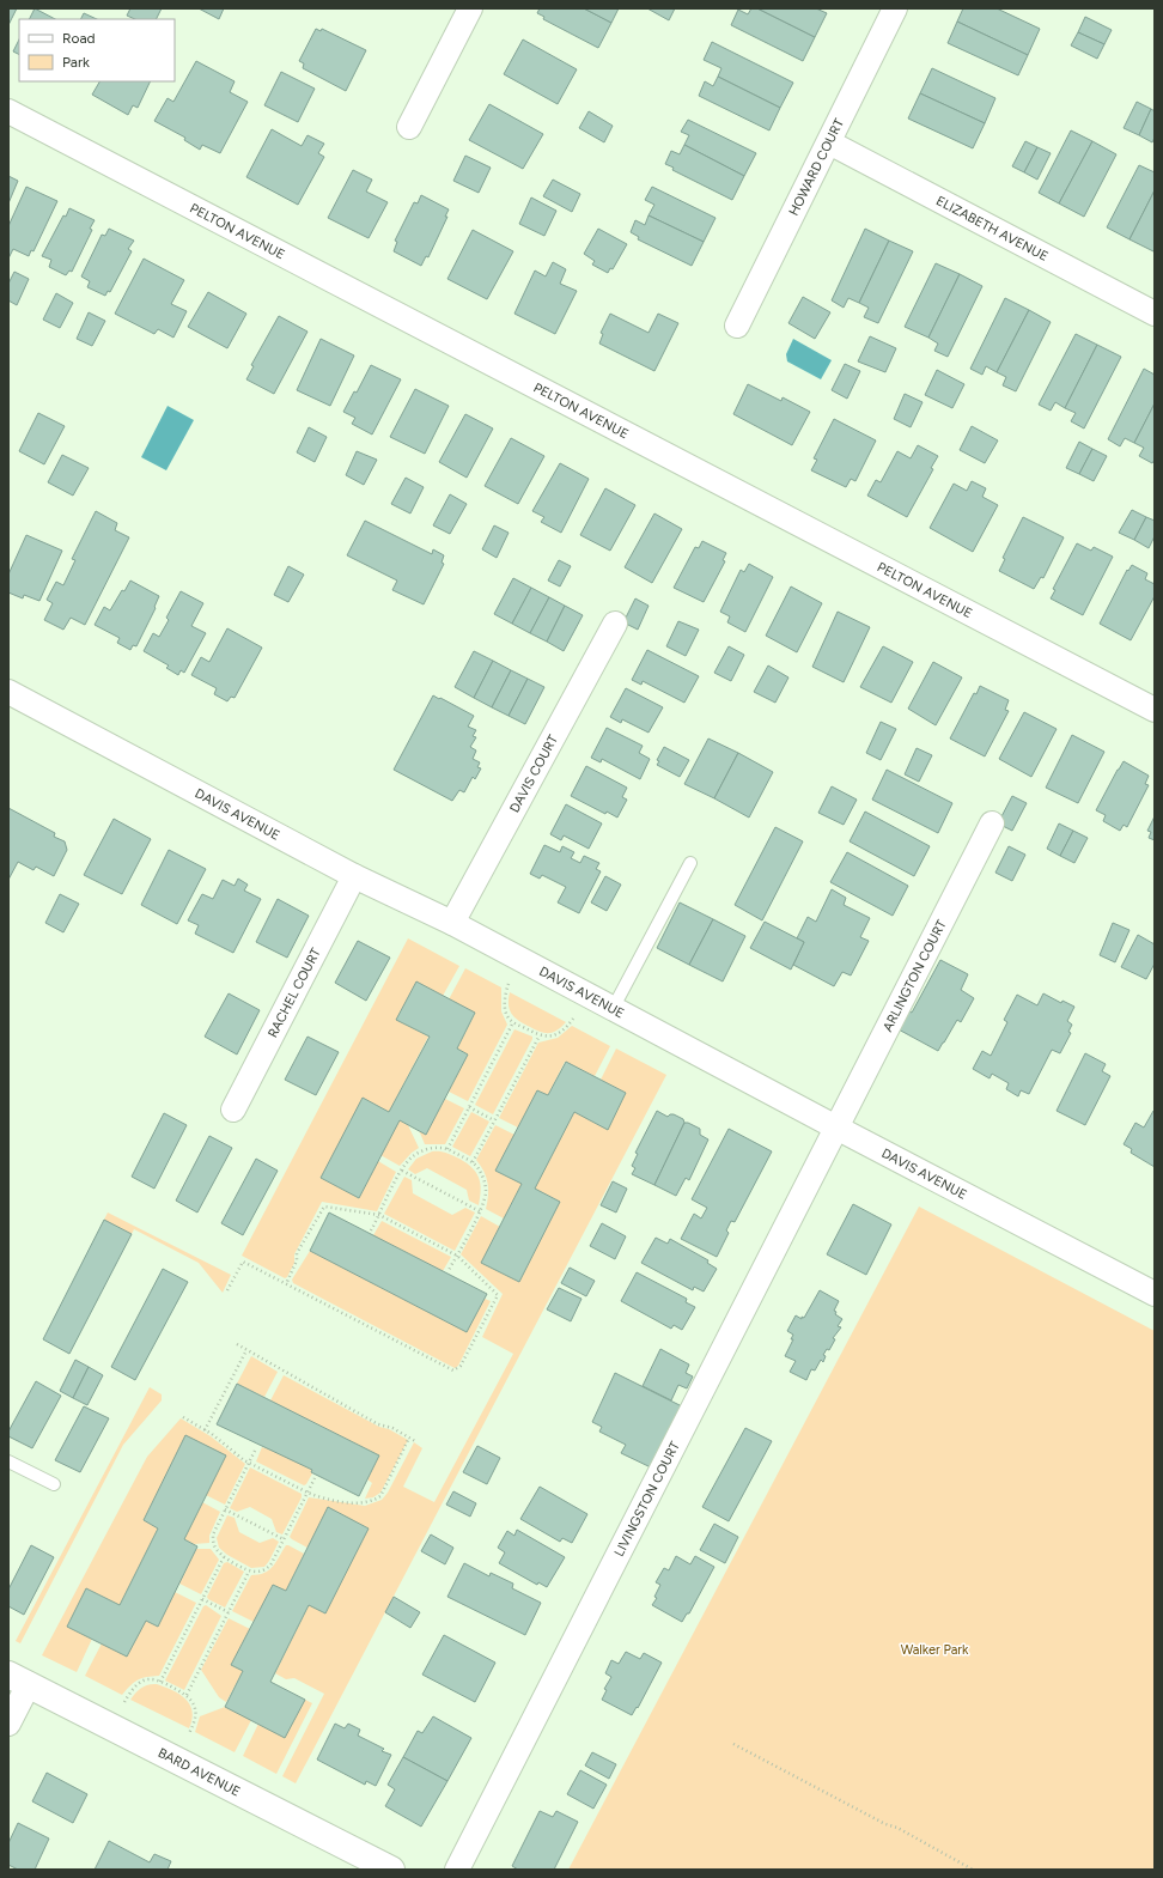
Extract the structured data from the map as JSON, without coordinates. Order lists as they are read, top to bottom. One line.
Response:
{"streets":{"street":["HOWARD COURT","ELIZABETH AVENUE","PELTON AVENUE","DAVIS COURT","DAVIS AVENUE","ARLINGTON COURT","RACHEL COURT","LIVINGSTON COURT","BARD AVENUE"]},"crossings":[["HOWARD COURT","ELIZABETH AVENUE"],["DAVIS COURT","DAVIS AVENUE"],["DAVIS AVENUE","ARLINGTON COURT"],["DAVIS AVENUE","RACHEL COURT"],["DAVIS AVENUE","LIVINGSTON COURT"],["ARLINGTON COURT","LIVINGSTON COURT"]],"parks":["Walker Park"],"legend":["Road","Park"]}
